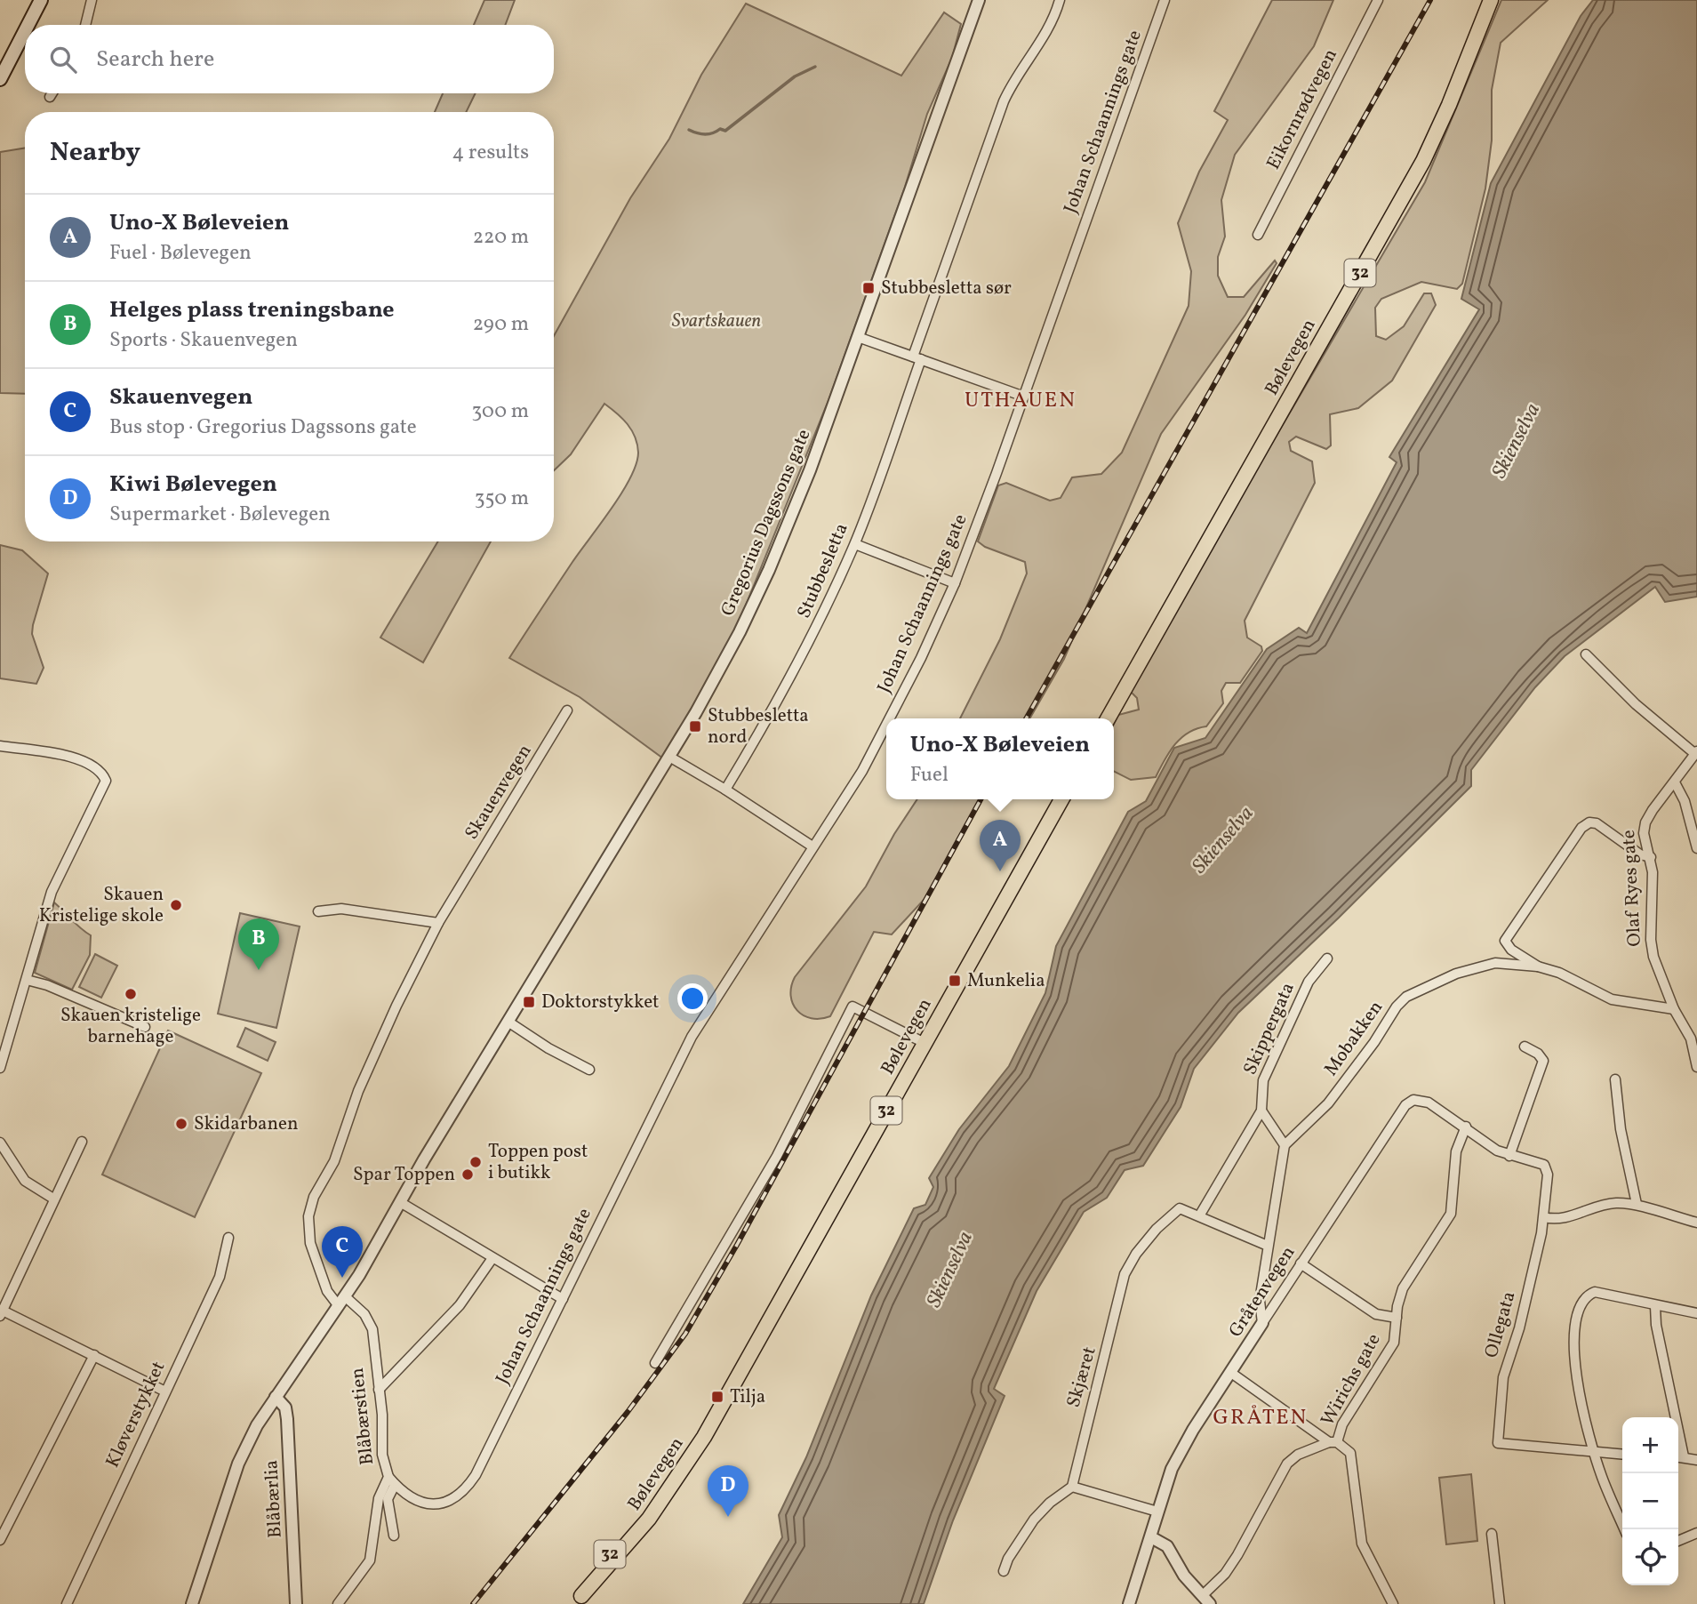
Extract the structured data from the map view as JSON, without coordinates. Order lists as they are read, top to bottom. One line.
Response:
{"streets":{"main road":["32","Bølevegen"],"street":["Eikornrødvegen","Johan Schaannings gate","Gregorius Dagssons gate","Stubbesletta","Skauenvegen","Olaf Ryes gate","Skippergata","Mobakken","Gråtenvegen","Ollegata","Skjæret","Wirichs gate","Kløverstykket","Blåbærstien","Blåbærlia"]},"crossings":[["Johan Schaannings gate","Blåbærstien"],["Gregorius Dagssons gate","Skauenvegen"],["Gregorius Dagssons gate","Blåbærstien"],["Gregorius Dagssons gate","Blåbærlia"],["Skauenvegen","Blåbærstien"],["Olaf Ryes gate","Mobakken"],["Skippergata","Skjæret"],["Gråtenvegen","Wirichs gate"]],"districts":["UTHAUEN","GRÅTEN"],"water":["Skienselva"],"parks":["Svartskauen"],"places":{"transit":["Stubbesletta sør","Stubbesletta nord","Munkelia","Doktorstykket","Tilja"],"other":["Skauen Kristelige skole","Skauen kristelige barnehage","Skidarbanen","Toppen post i butikk","Spar Toppen"]},"page":{"search":"Search here","heading":["Nearby","4 results"],"list":[{"mark":"A","name":"Uno-X Bøleveien","note":"Fuel · Bølevegen","value":"220 m"},{"mark":"B","name":"Helges plass treningsbane","note":"Sports · Skauenvegen","value":"290 m"},{"mark":"C","name":"Skauenvegen","note":"Bus stop · Gregorius Dagssons gate","value":"300 m"},{"mark":"D","name":"Kiwi Bølevegen","note":"Supermarket · Bølevegen","value":"350 m"}],"popup":["Uno-X Bøleveien","Fuel"],"pins":["A","B","C","D"],"map_buttons":["+","−"]}}
